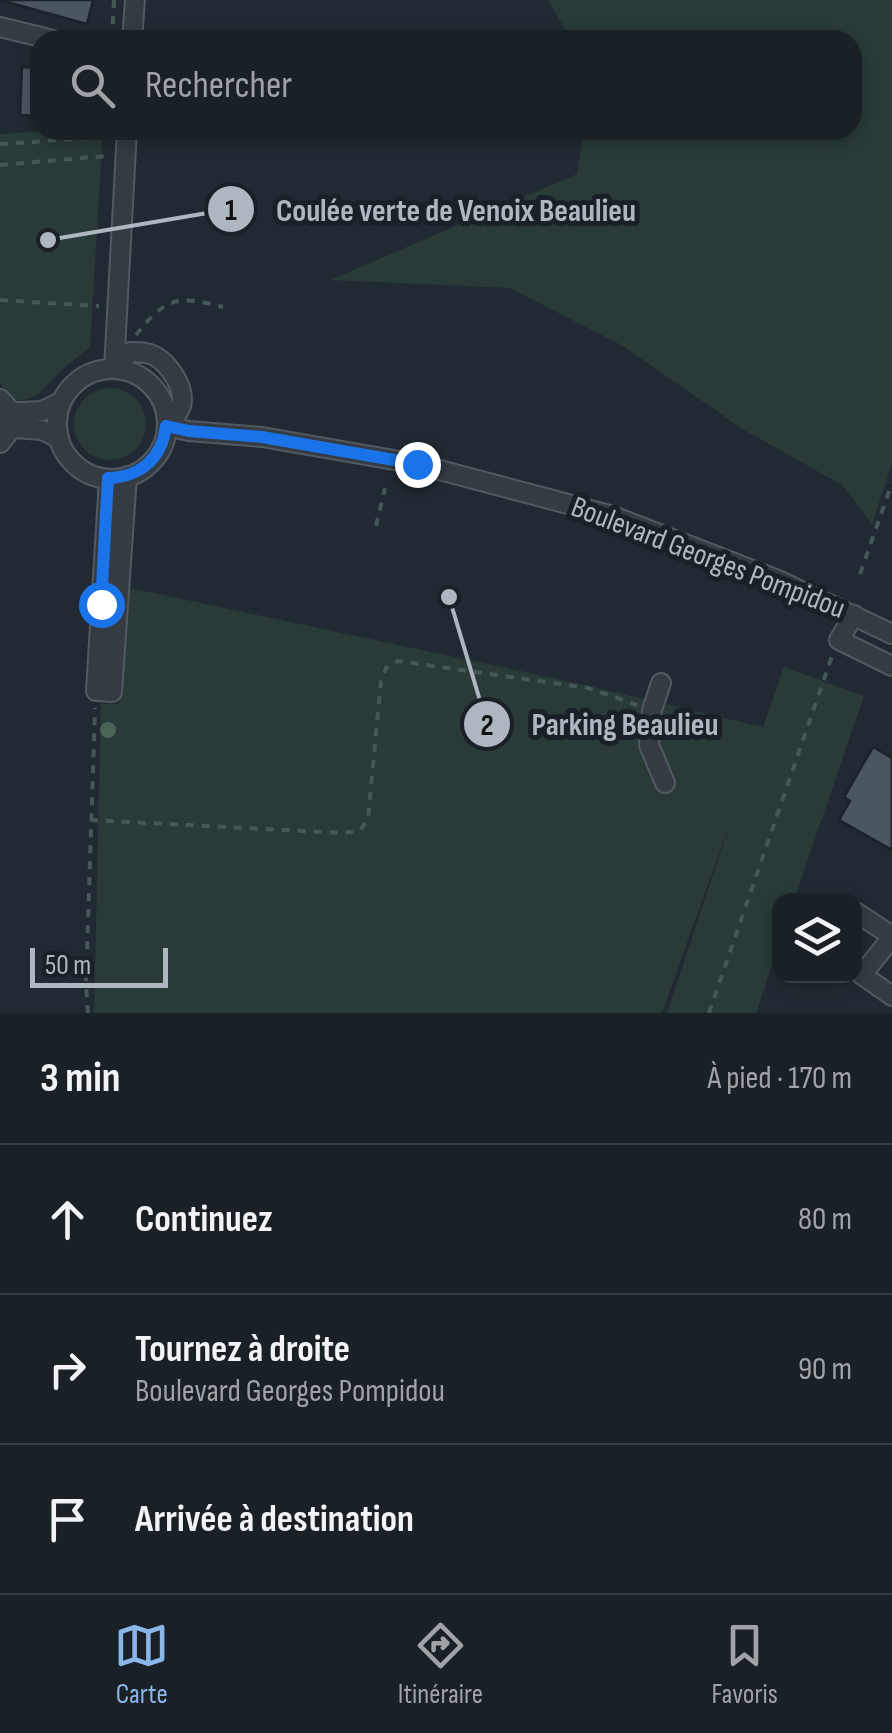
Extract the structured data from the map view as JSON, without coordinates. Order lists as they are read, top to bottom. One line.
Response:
{"streets":{"street":["Boulevard Georges Pompidou"]},"places":["Coulée verte de Venoix Beaulieu","Parking Beaulieu"],"scale_bar":"50 m","page":{"search":"Rechercher","scale":"50 m","heading":["3 min","À pied · 170 m"],"list":[["Continuez","80 m"],["Tournez à droite","Boulevard Georges Pompidou","90 m"],"Arrivée à destination"],"nav":["Carte","Itinéraire","Favoris"]}}
